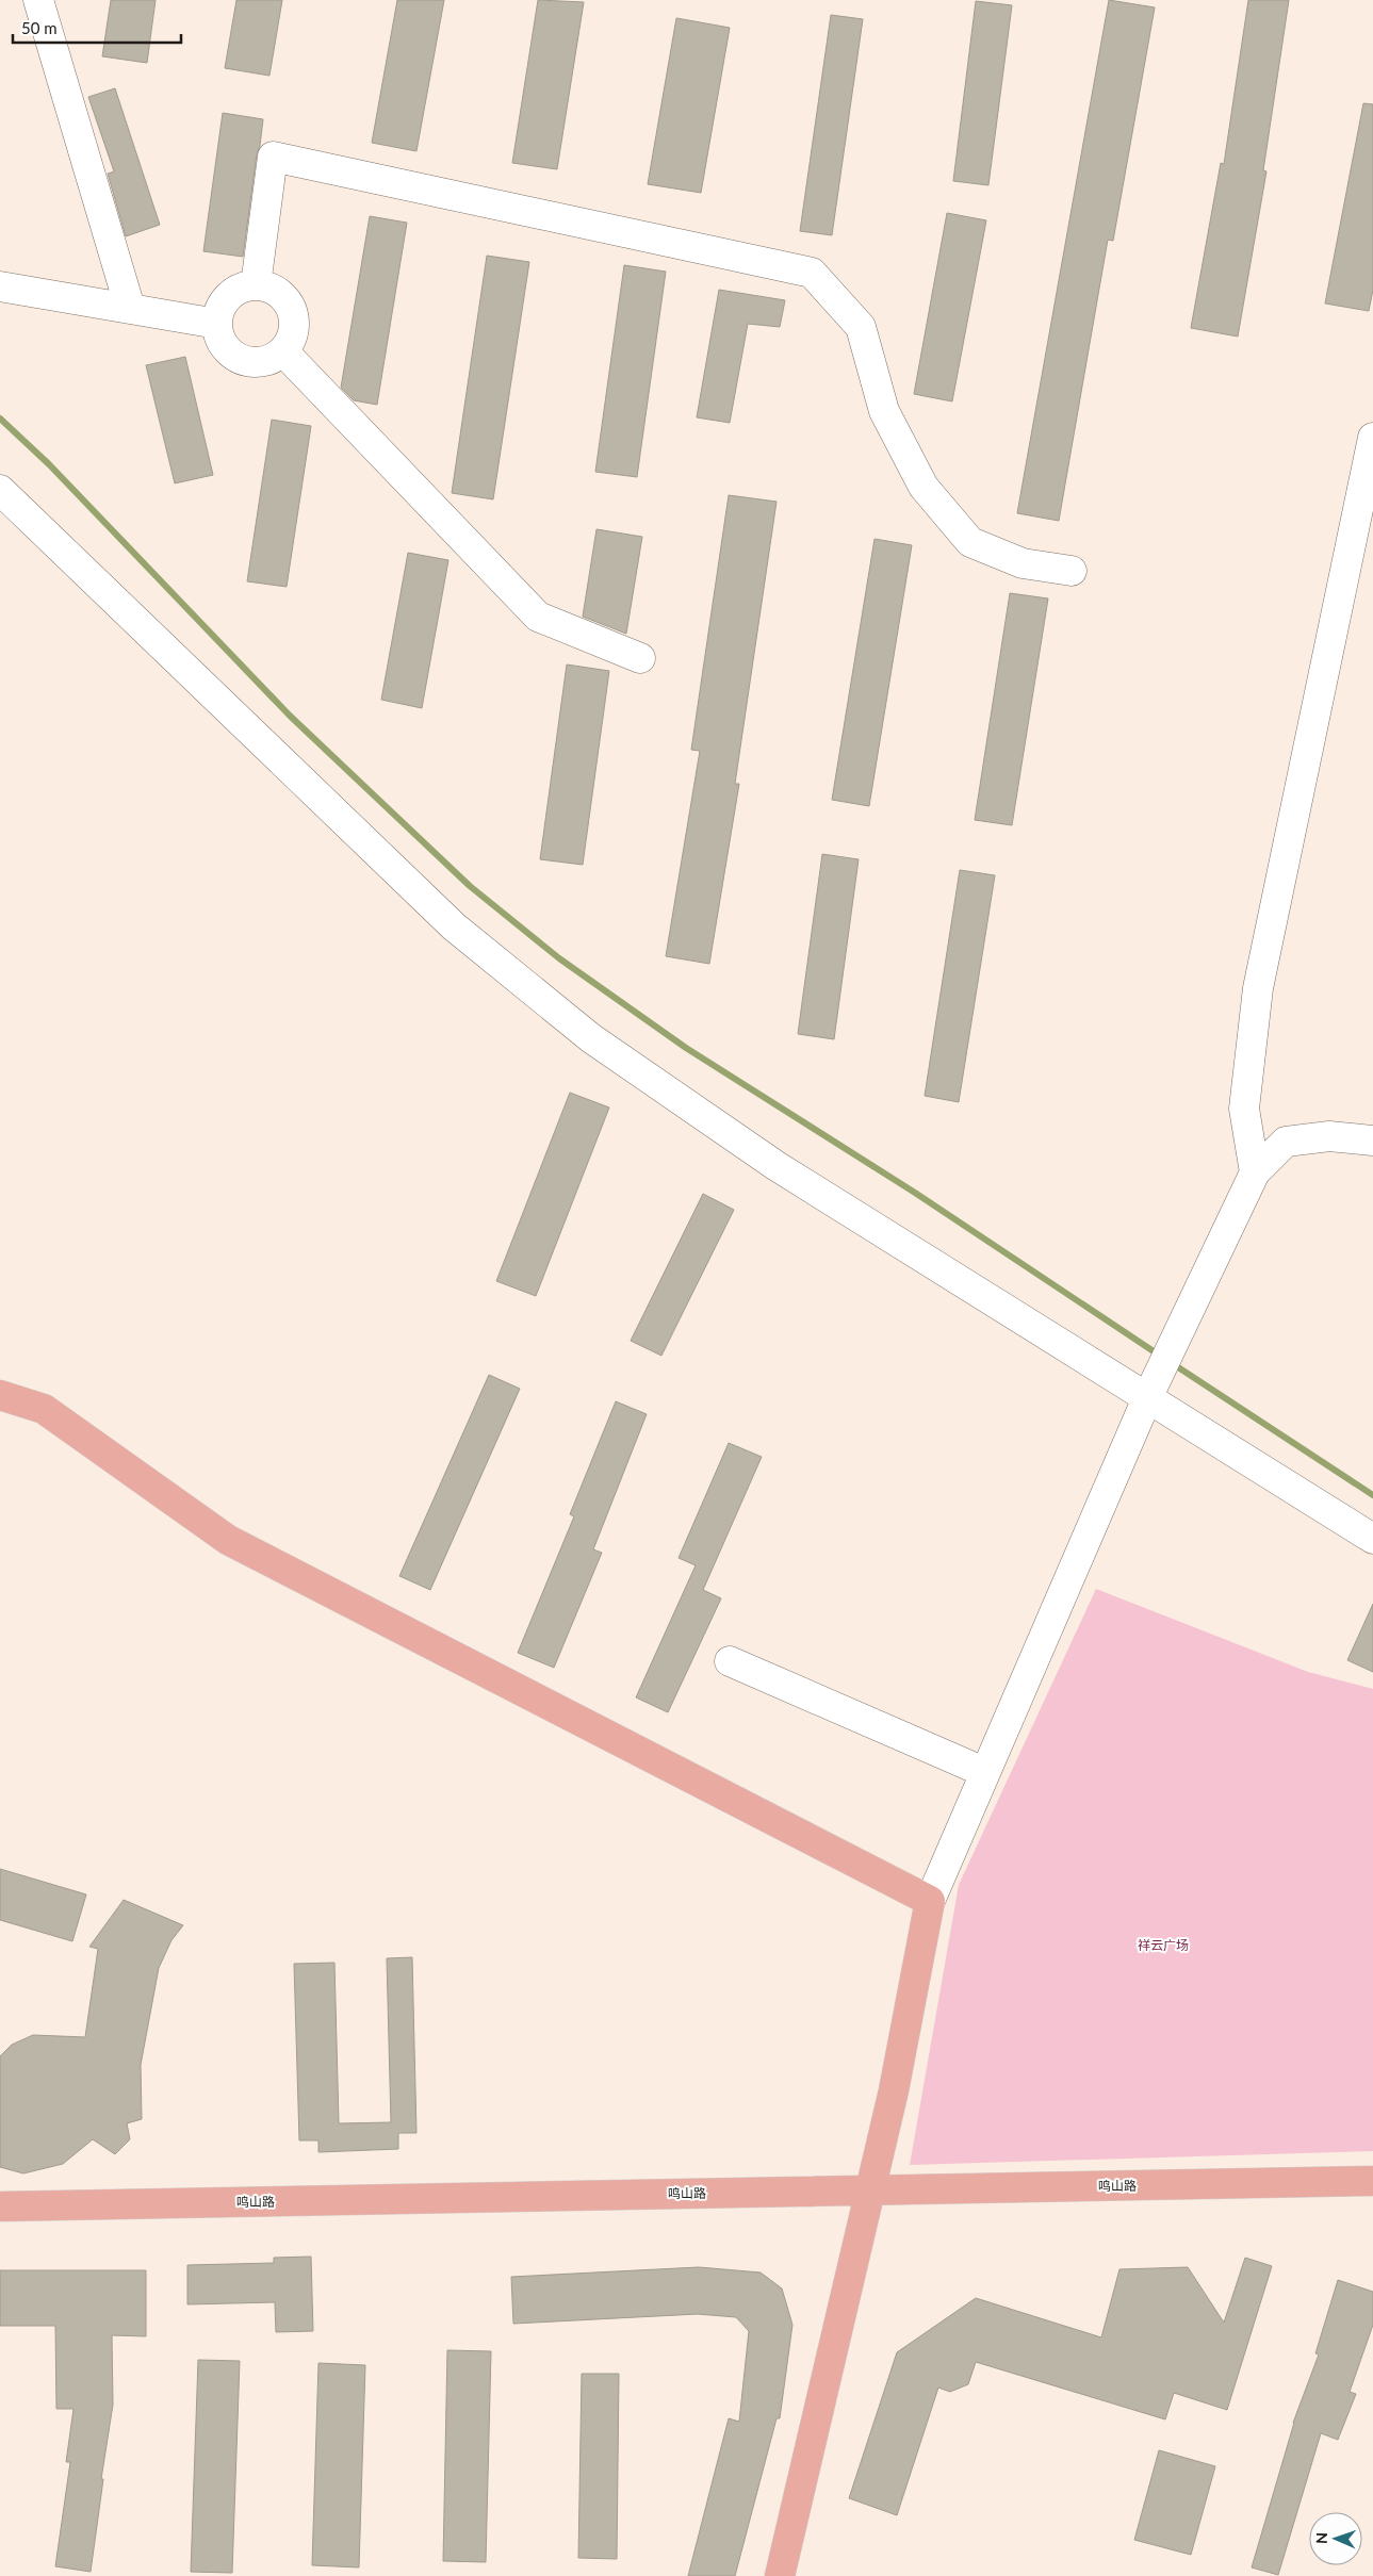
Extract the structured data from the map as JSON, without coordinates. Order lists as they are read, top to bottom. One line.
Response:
{"streets":{"main road":["鸣山路"]},"parks":["祥云广场"],"scale_bar":"50 m","north":"left"}
